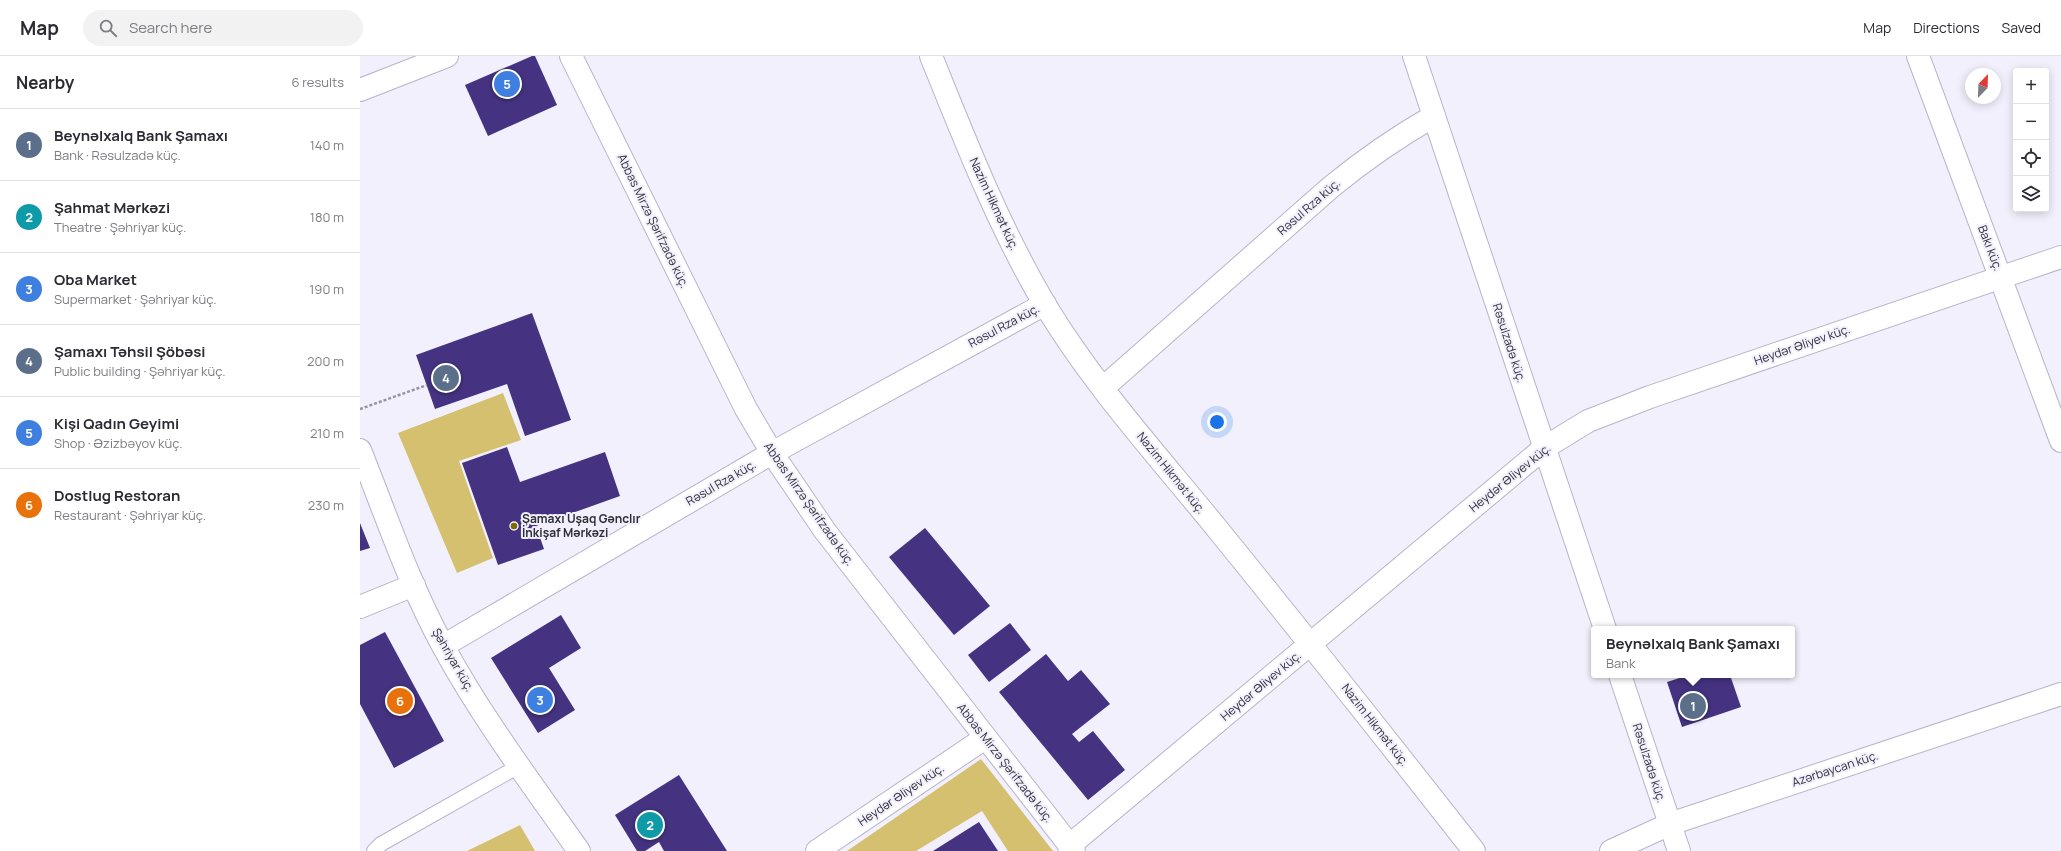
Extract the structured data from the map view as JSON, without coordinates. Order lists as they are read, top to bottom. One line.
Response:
{"streets":{"street":["Nazim Hikmət küç.","Rəsul Rza küç.","Abbas Mirzə Şərifzadə küç.","Bakı küç.","Rəsulzadə küç.","Heydər Əliyev küç.","Şəhriyar küç.","Azərbaycan küç."]},"crossings":[["Nazim Hikmət küç.","Rəsul Rza küç."],["Nazim Hikmət küç.","Heydər Əliyev küç."],["Rəsul Rza küç.","Abbas Mirzə Şərifzadə küç."],["Rəsul Rza küç.","Rəsulzadə küç."],["Rəsul Rza küç.","Şəhriyar küç."],["Abbas Mirzə Şərifzadə küç.","Heydər Əliyev küç."],["Bakı küç.","Heydər Əliyev küç."],["Rəsulzadə küç.","Heydər Əliyev küç."],["Rəsulzadə küç.","Azərbaycan küç."]],"places":["Şamaxı Uşaq Gənclır İnkişaf Mərkəzi"],"north":"top right","page":{"header":"Map","search":"Search here","nav":["Map","Directions","Saved"],"heading":["Nearby","6 results"],"map_buttons":["+","−"],"pins":["5","4","3","6","1","2"],"list":[{"mark":"1","name":"Beynəlxalq Bank Şamaxı","note":"Bank · Rəsulzadə küç.","value":"140 m"},{"mark":"2","name":"Şahmat Mərkəzi","note":"Theatre · Şəhriyar küç.","value":"180 m"},{"mark":"3","name":"Oba Market","note":"Supermarket · Şəhriyar küç.","value":"190 m"},{"mark":"4","name":"Şamaxı Təhsil Şöbəsi","note":"Public building · Şəhriyar küç.","value":"200 m"},{"mark":"5","name":"Kişi Qadın Geyimi","note":"Shop · Əzizbəyov küç.","value":"210 m"},{"mark":"6","name":"Dostlug Restoran","note":"Restaurant · Şəhriyar küç.","value":"230 m"}],"popup":["Beynəlxalq Bank Şamaxı","Bank"]}}
